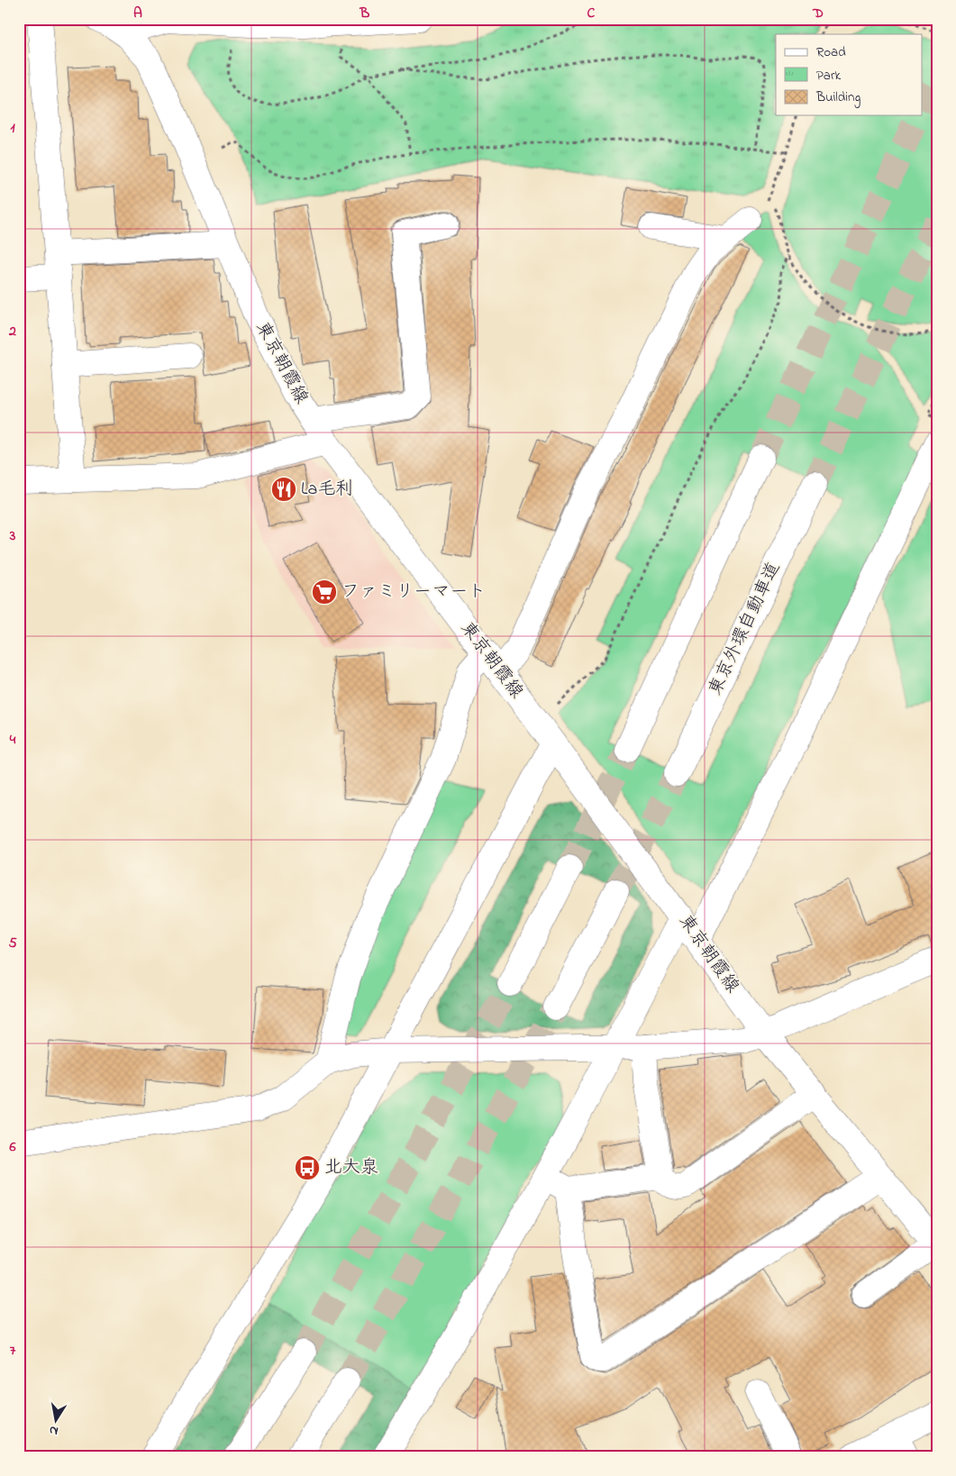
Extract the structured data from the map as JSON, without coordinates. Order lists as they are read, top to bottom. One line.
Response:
{"streets":{"main road":["東京朝霞線","東京外環自動車道"]},"places":{"restaurant":["La毛利"],"supermarket":["ファミリーマート"],"bus stop":["北大泉"]},"legend":["Road","Park","Building"],"north":"bottom","grid":{"columns":["A","B","C","D"],"rows":["1","2","3","4","5","6","7"]}}
